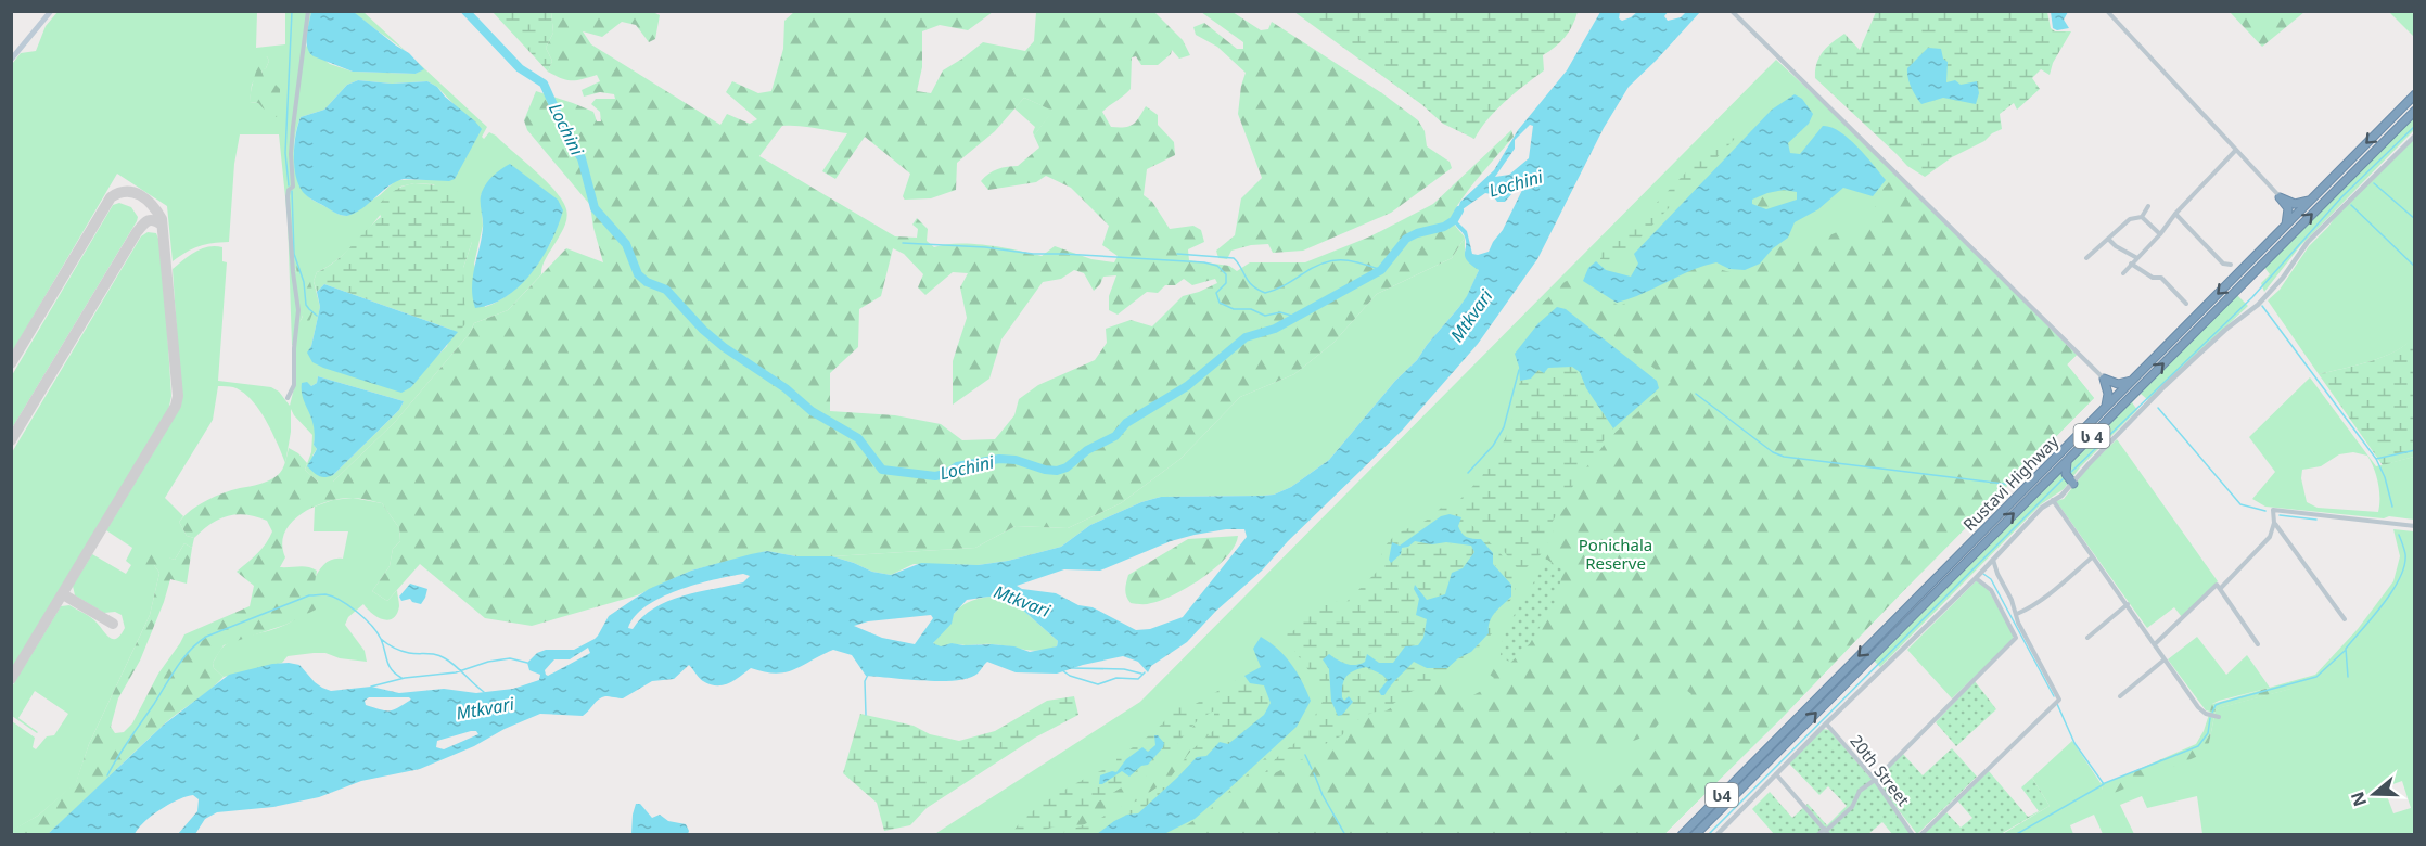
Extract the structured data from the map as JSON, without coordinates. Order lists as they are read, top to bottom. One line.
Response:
{"streets":{"highway":["ს 4","Rustavi Highway","ს4"],"street":["20th Street"]},"water":["Lochini","Mtkvari"],"parks":["Ponichala Reserve"],"north":"left"}
